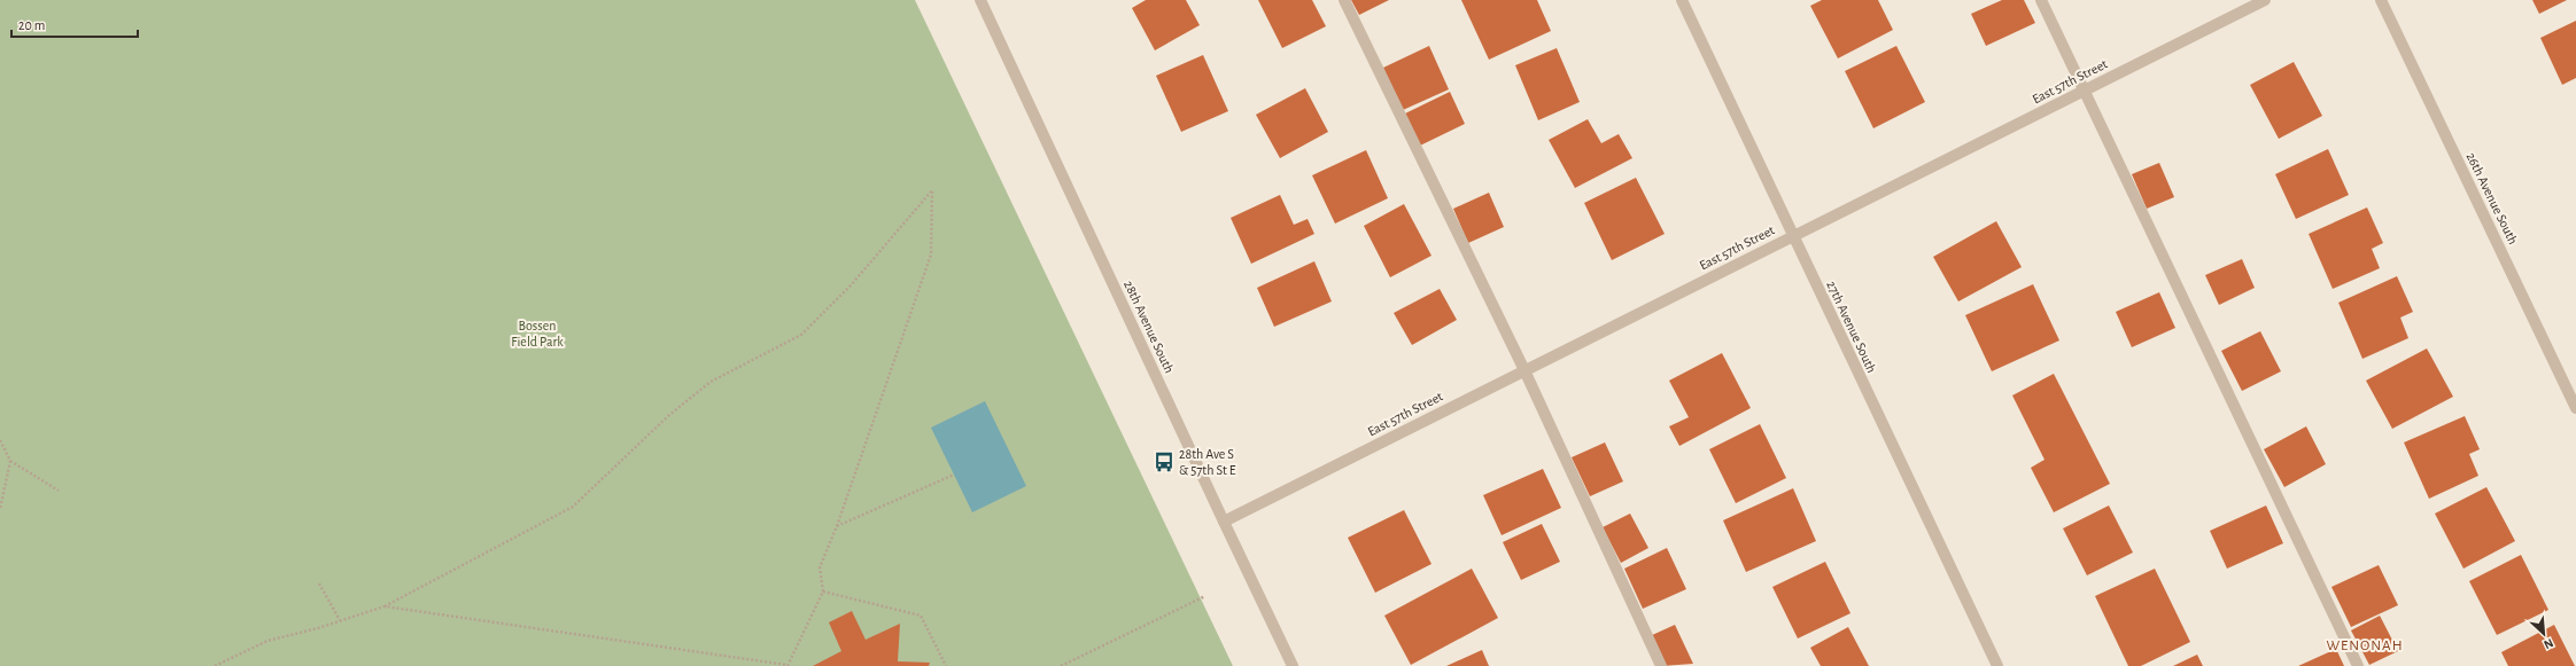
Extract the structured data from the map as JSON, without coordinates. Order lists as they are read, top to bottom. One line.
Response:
{"streets":{"street":["East 57th Street","26th Avenue South","28th Avenue South","27th Avenue South"]},"crossings":[["East 57th Street","28th Avenue South"],["East 57th Street","27th Avenue South"]],"districts":["WENONAH"],"parks":["Bossen Field Park"],"places":{"bus stop":["28th Ave S & 57th St E"]},"scale_bar":"20 m","north":"bottom right"}
